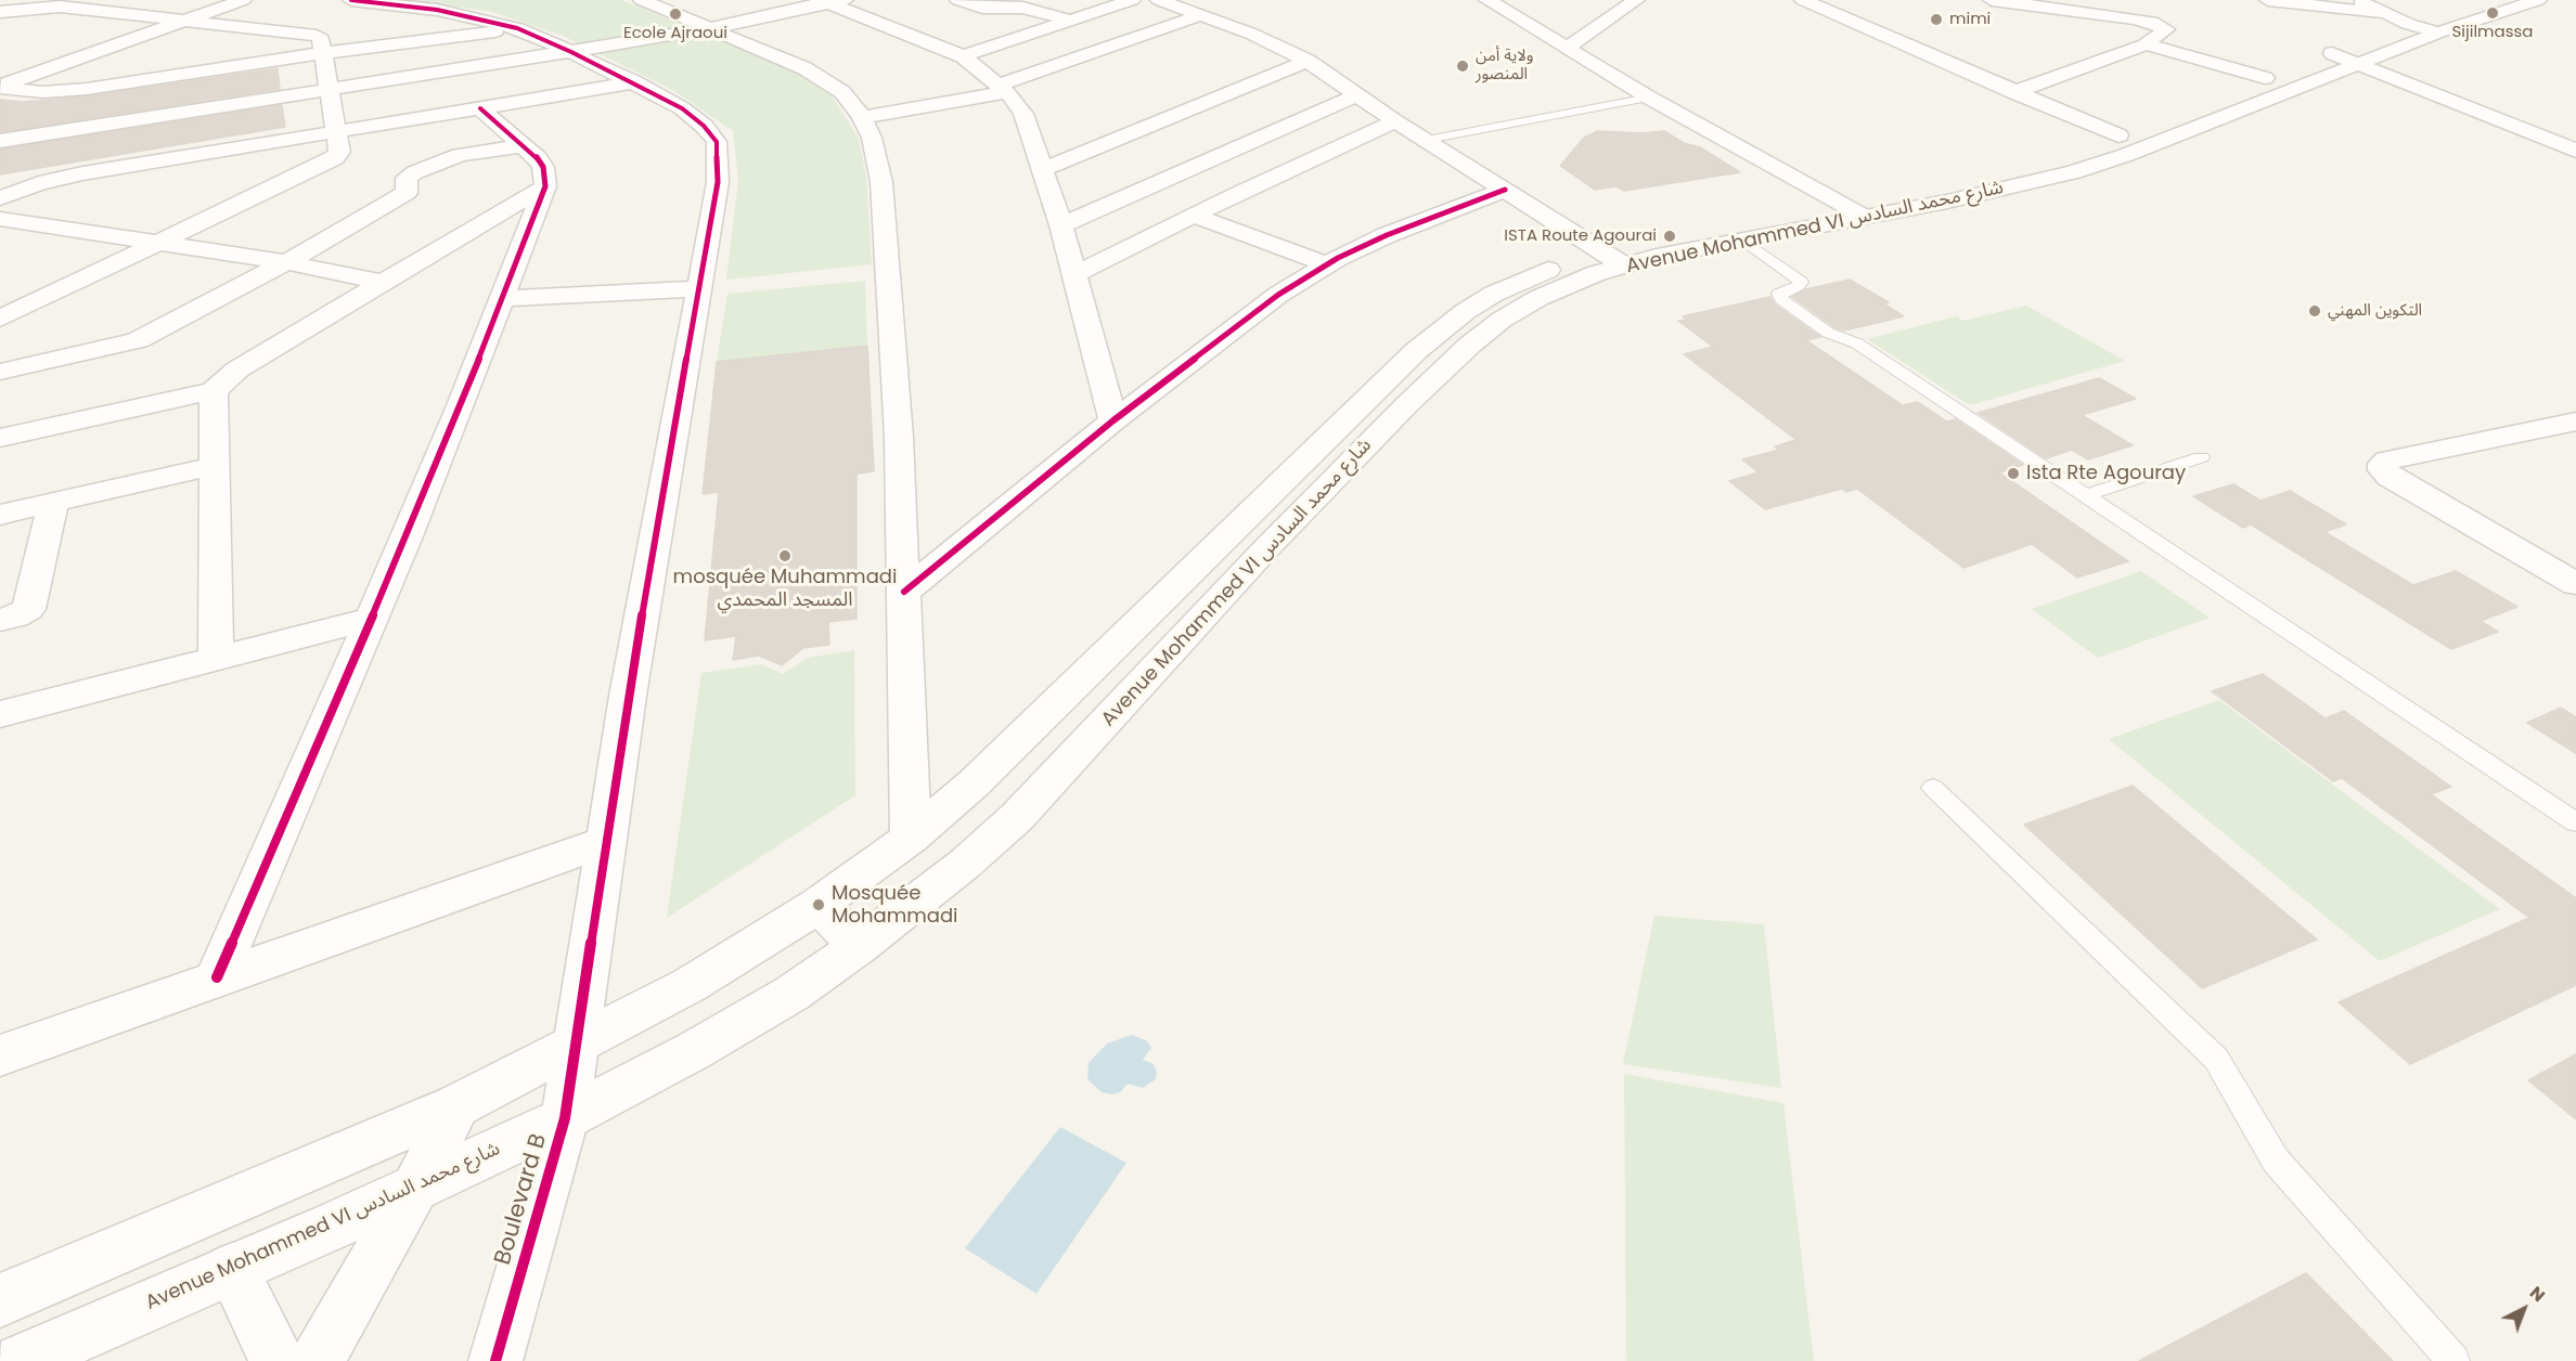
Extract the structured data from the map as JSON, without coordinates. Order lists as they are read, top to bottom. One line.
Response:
{"streets":{"street":["Avenue Mohammed VI شارع محمد السادس","Boulevard B"]},"crossings":[["Avenue Mohammed VI شارع محمد السادس","Boulevard B"]],"places":["Sijilmassa","Ecole Ajraoui","mimi","ولاية أمن المنصور","ISTA Route Agourai","التكوين المهني","Ista Rte Agouray","mosquée Muhammadi المسجد المحمدي","Mosquée Mohammadi"],"north":"top right"}
